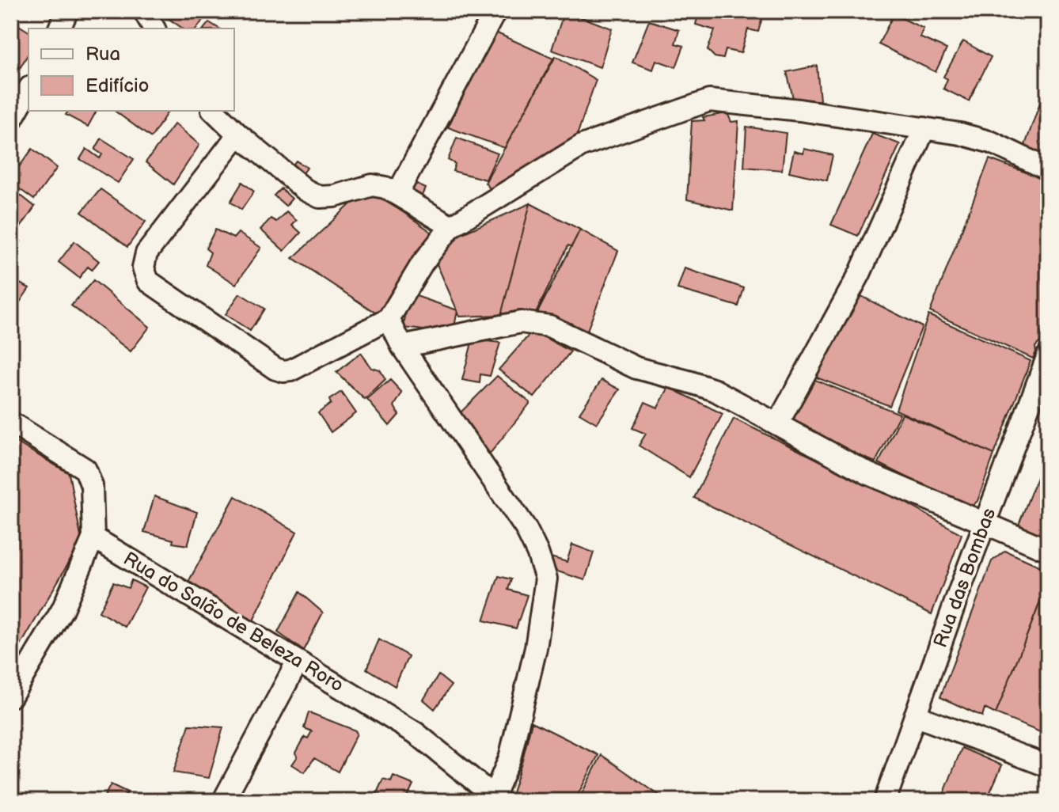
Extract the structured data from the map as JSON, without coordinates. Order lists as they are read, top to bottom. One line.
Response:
{"streets":{"street":["Rua das Bombas","Rua do Salão de Beleza Roro"]},"legend":["Rua","Edifício"]}
